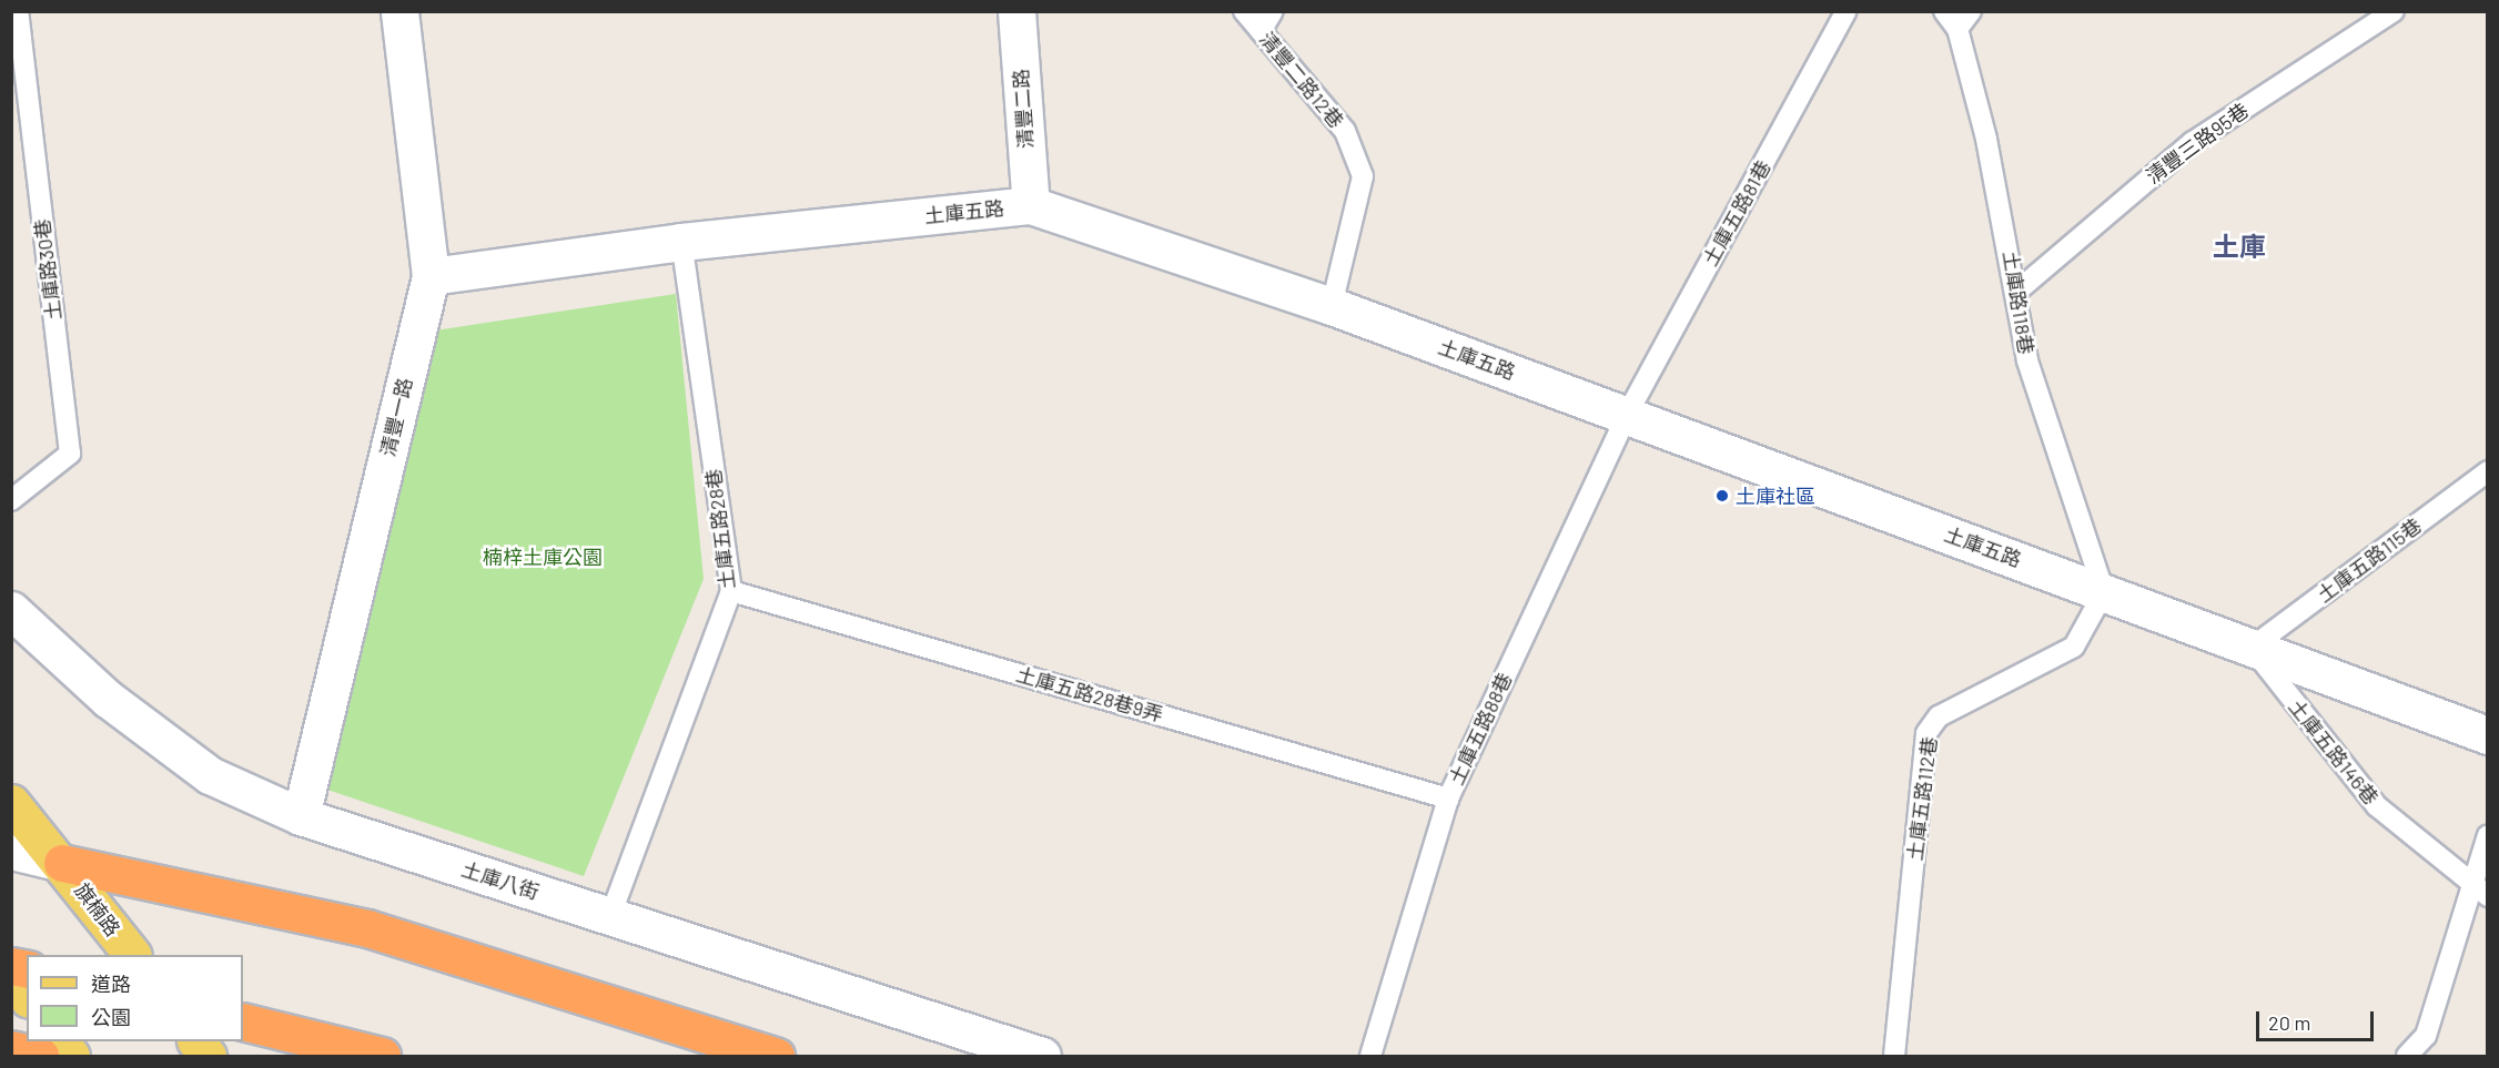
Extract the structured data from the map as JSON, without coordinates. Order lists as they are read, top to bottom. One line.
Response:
{"streets":{"main road":["旗楠路"],"street":["清豐二路","土庫五路","清豐一路","土庫八街"],"lane":["清豐二路12巷","清豐三路95巷","土庫五路81巷","土庫路30巷","土庫路118巷","土庫五路28巷","土庫五路115巷","土庫五路28巷9弄","土庫五路88巷","土庫五路146巷","土庫五路112巷"]},"crossings":[["清豐二路12巷","土庫五路"],["清豐二路","土庫五路"],["清豐三路95巷","土庫路118巷"],["土庫五路","土庫五路81巷"],["土庫五路","土庫路118巷"],["土庫五路","清豐一路"],["土庫五路","土庫五路28巷"],["土庫五路","土庫五路115巷"],["土庫五路","土庫五路88巷"],["土庫五路","土庫五路146巷"],["土庫五路","土庫五路112巷"],["土庫五路81巷","土庫五路88巷"],["土庫路118巷","土庫五路112巷"],["清豐一路","土庫八街"],["土庫五路28巷","土庫五路28巷9弄"],["土庫五路28巷","土庫八街"],["土庫五路115巷","土庫五路146巷"],["土庫五路28巷9弄","土庫五路88巷"]],"districts":["土庫"],"parks":["楠梓土庫公園"],"places":["土庫社區"],"legend":["道路","公園"],"scale_bar":"20 m"}
